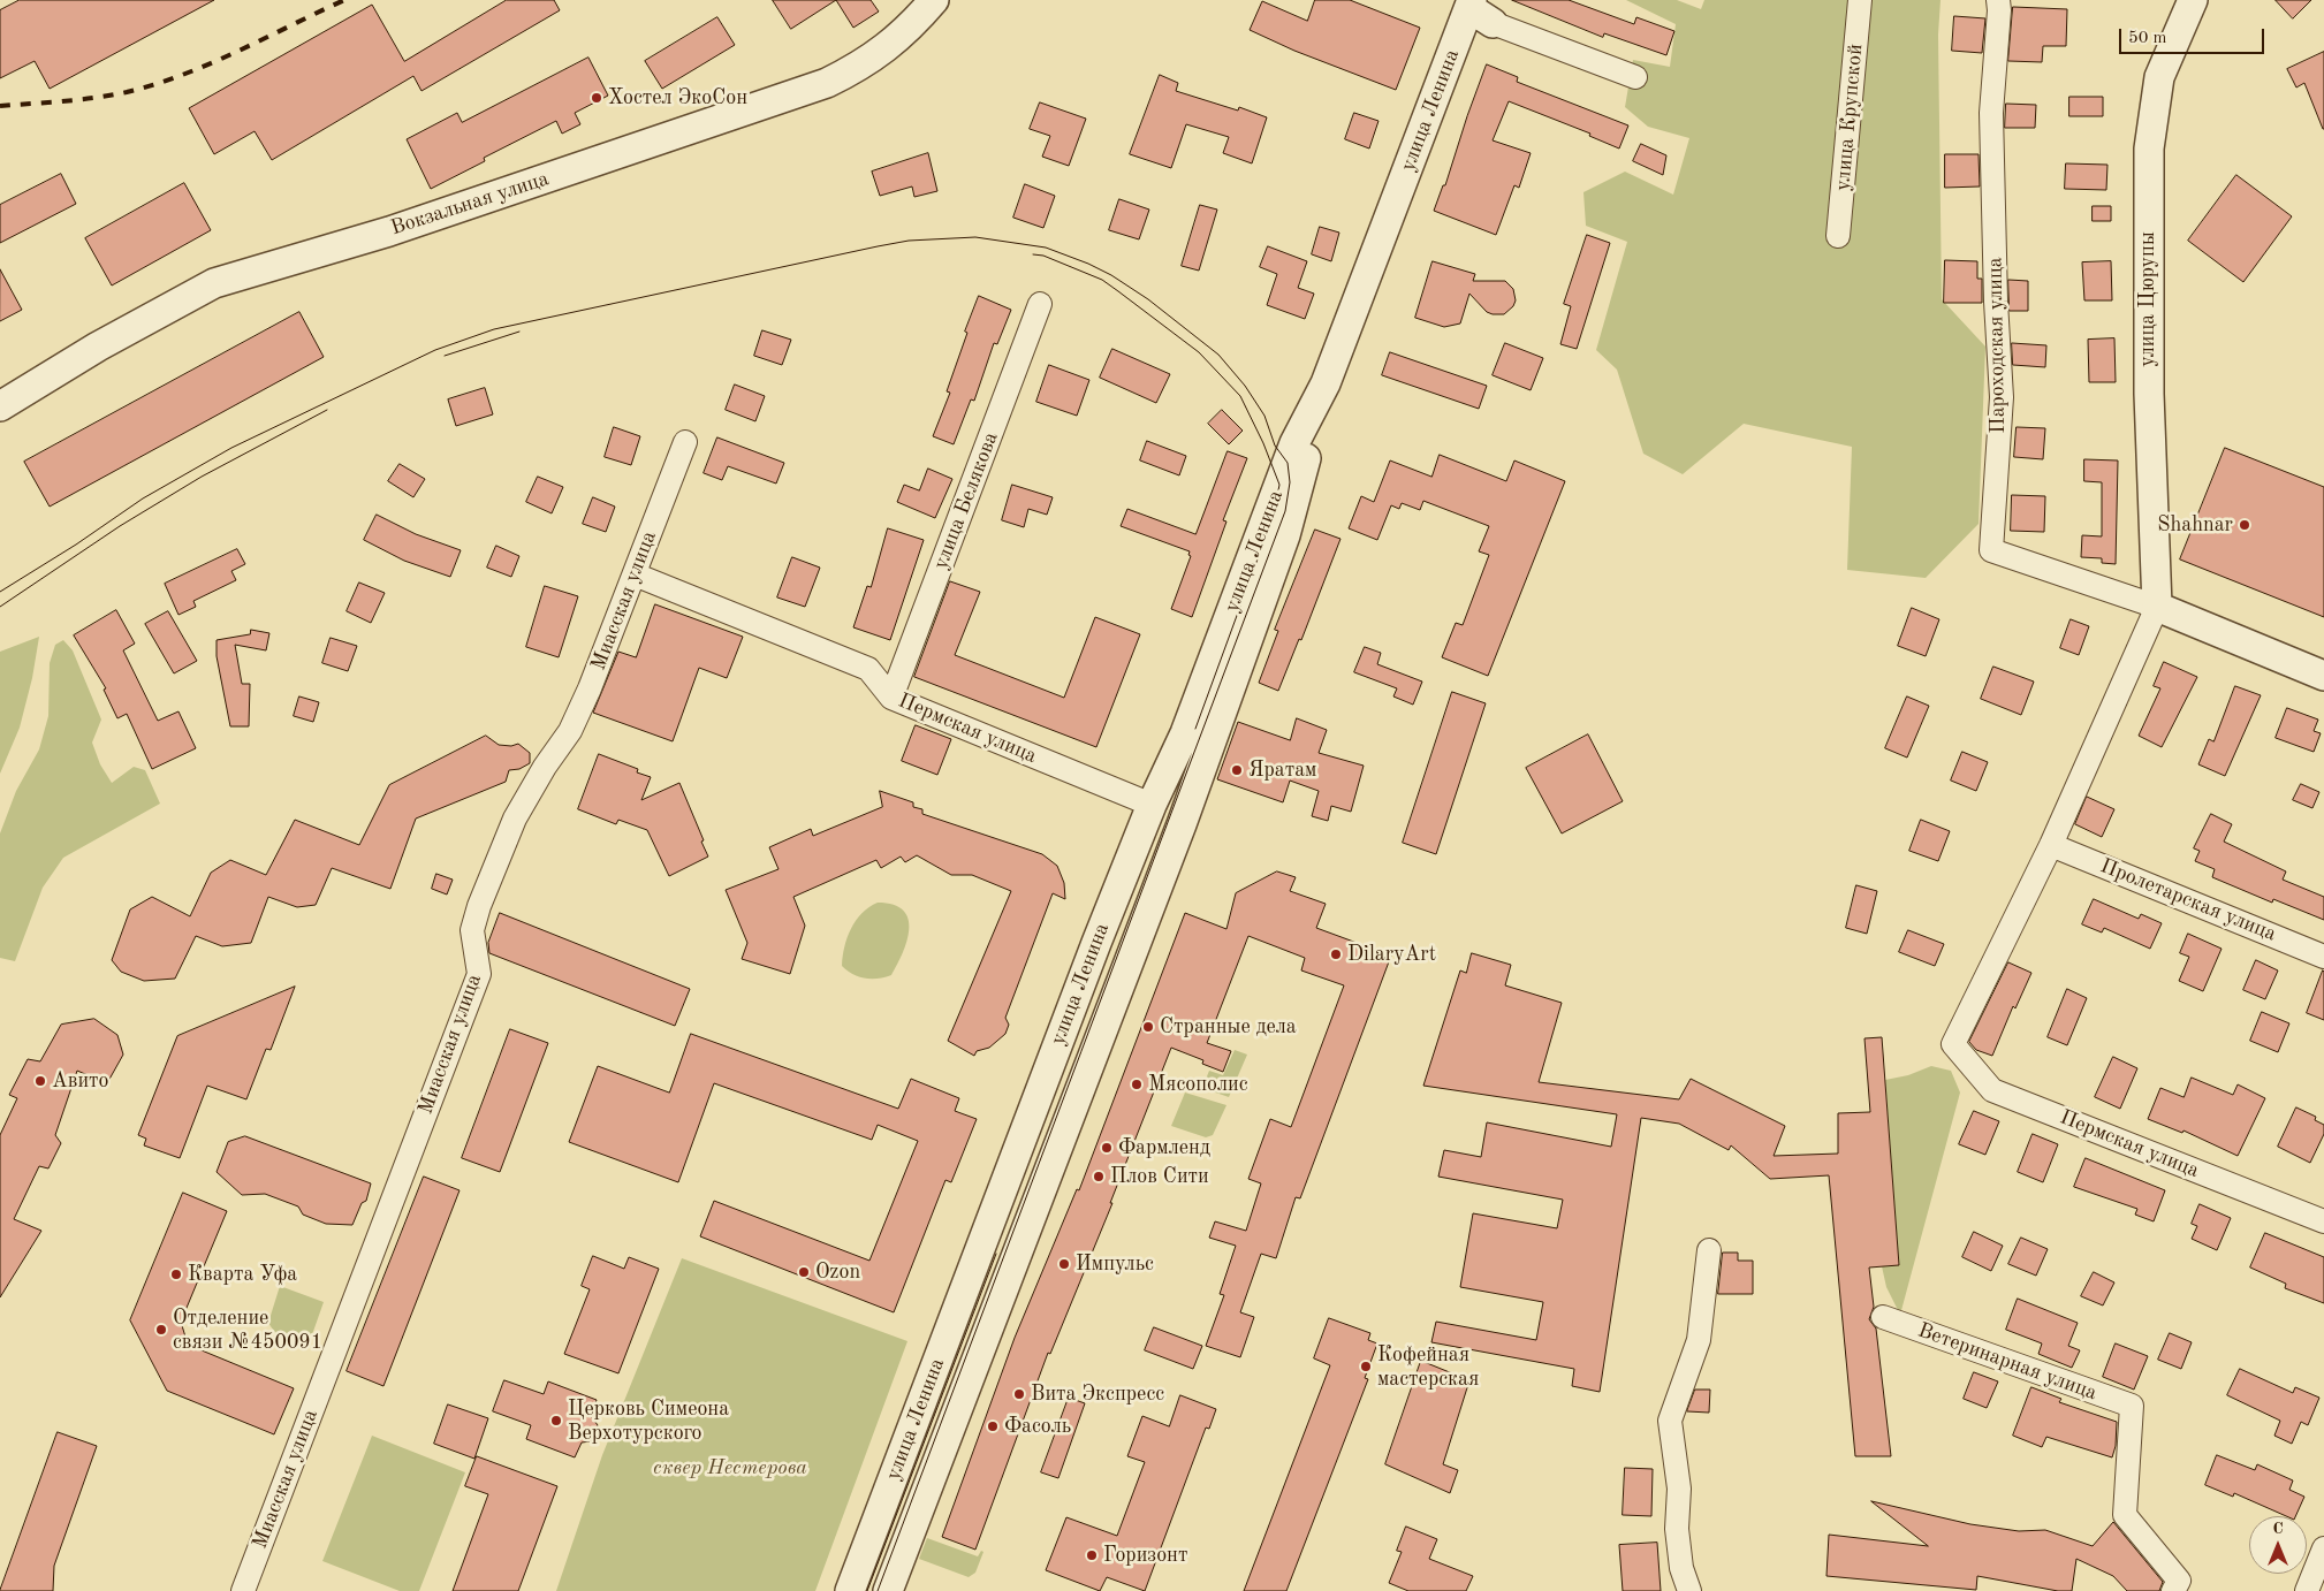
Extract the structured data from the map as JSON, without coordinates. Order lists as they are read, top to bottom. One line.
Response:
{"streets":{"street":["улица Ленина","улица Крупской","Вокзальная улица","улица Цюрупы","Пароходская улица","улица Белякова","Миасская улица","Пермская улица","Пролетарская улица","Ветеринарная улица"]},"crossings":[["улица Ленина","Пермская улица"],["улица Цюрупы","Пароходская улица"],["улица Белякова","Пермская улица"],["Миасская улица","Пермская улица"],["Пермская улица","Пролетарская улица"]],"parks":["сквер Нестерова"],"places":["Хостел ЭкоСон","Shahnar","Яратам","DilaryArt","Странные дела","Авито","Мясополис","Фармленд","Плов Сити","Импульс","Ozon","Кварта Уфа","Отделение связи №450091","Кофейная мастерская","Вита Экспресс","Церковь Симеона Верхотурского","Фасоль","Горизонт"],"scale_bar":"50 m","north":"top"}
